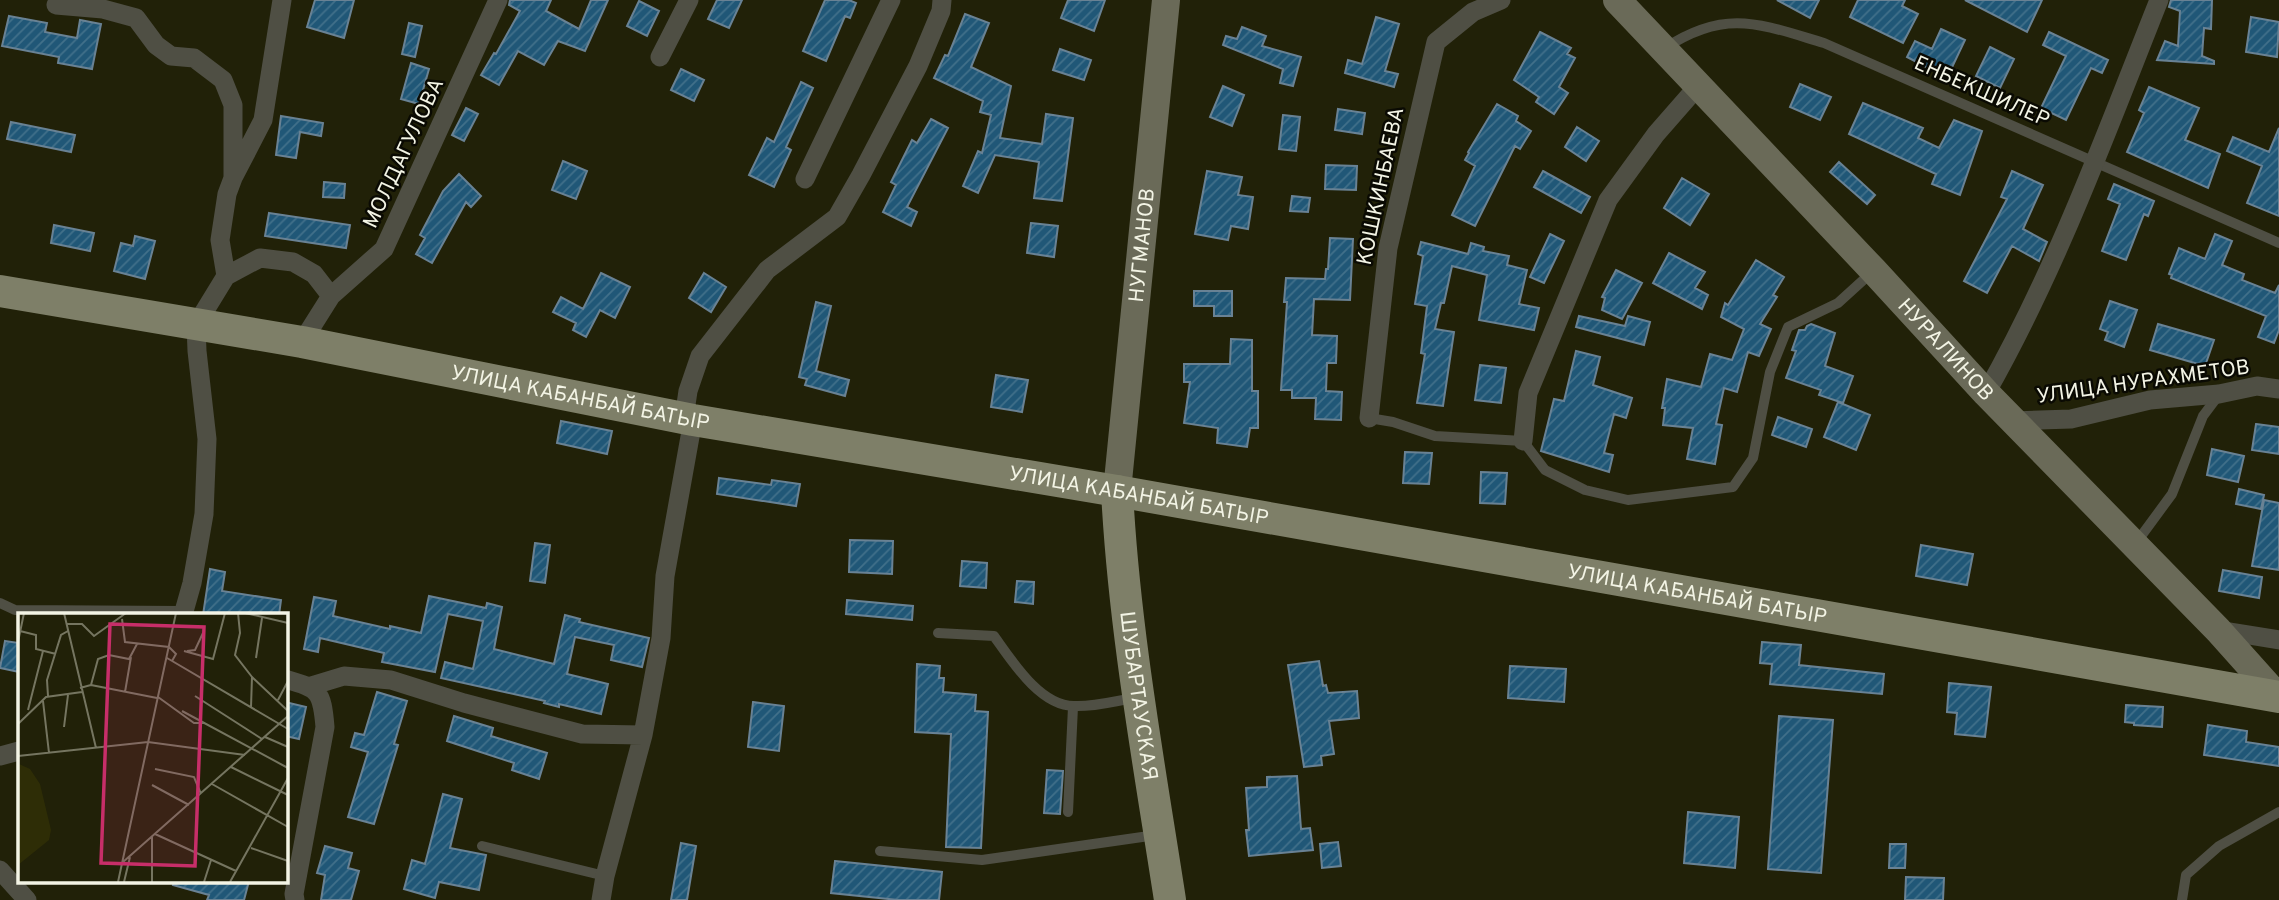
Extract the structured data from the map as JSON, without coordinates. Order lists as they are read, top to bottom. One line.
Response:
{"streets":{"main road":["НУГМАНОВ","НУРАЛИНОВ","УЛИЦА КАБАНБАЙ БАТЫР","ШУБАРТАУСКАЯ"],"street":["МОЛДАГУЛОВА","КОШКИНБАЕВА","УЛИЦА НУРАХМЕТОВ"],"lane":["ЕНБЕКШИЛЕР"]},"crossings":[["ЕНБЕКШИЛЕР","НУРАЛИНОВ"],["МОЛДАГУЛОВА","УЛИЦА КАБАНБАЙ БАТЫР"],["НУГМАНОВ","УЛИЦА КАБАНБАЙ БАТЫР"],["НУГМАНОВ","ШУБАРТАУСКАЯ"],["НУРАЛИНОВ","УЛИЦА НУРАХМЕТОВ"],["НУРАЛИНОВ","УЛИЦА КАБАНБАЙ БАТЫР"],["УЛИЦА КАБАНБАЙ БАТЫР","ШУБАРТАУСКАЯ"]]}
